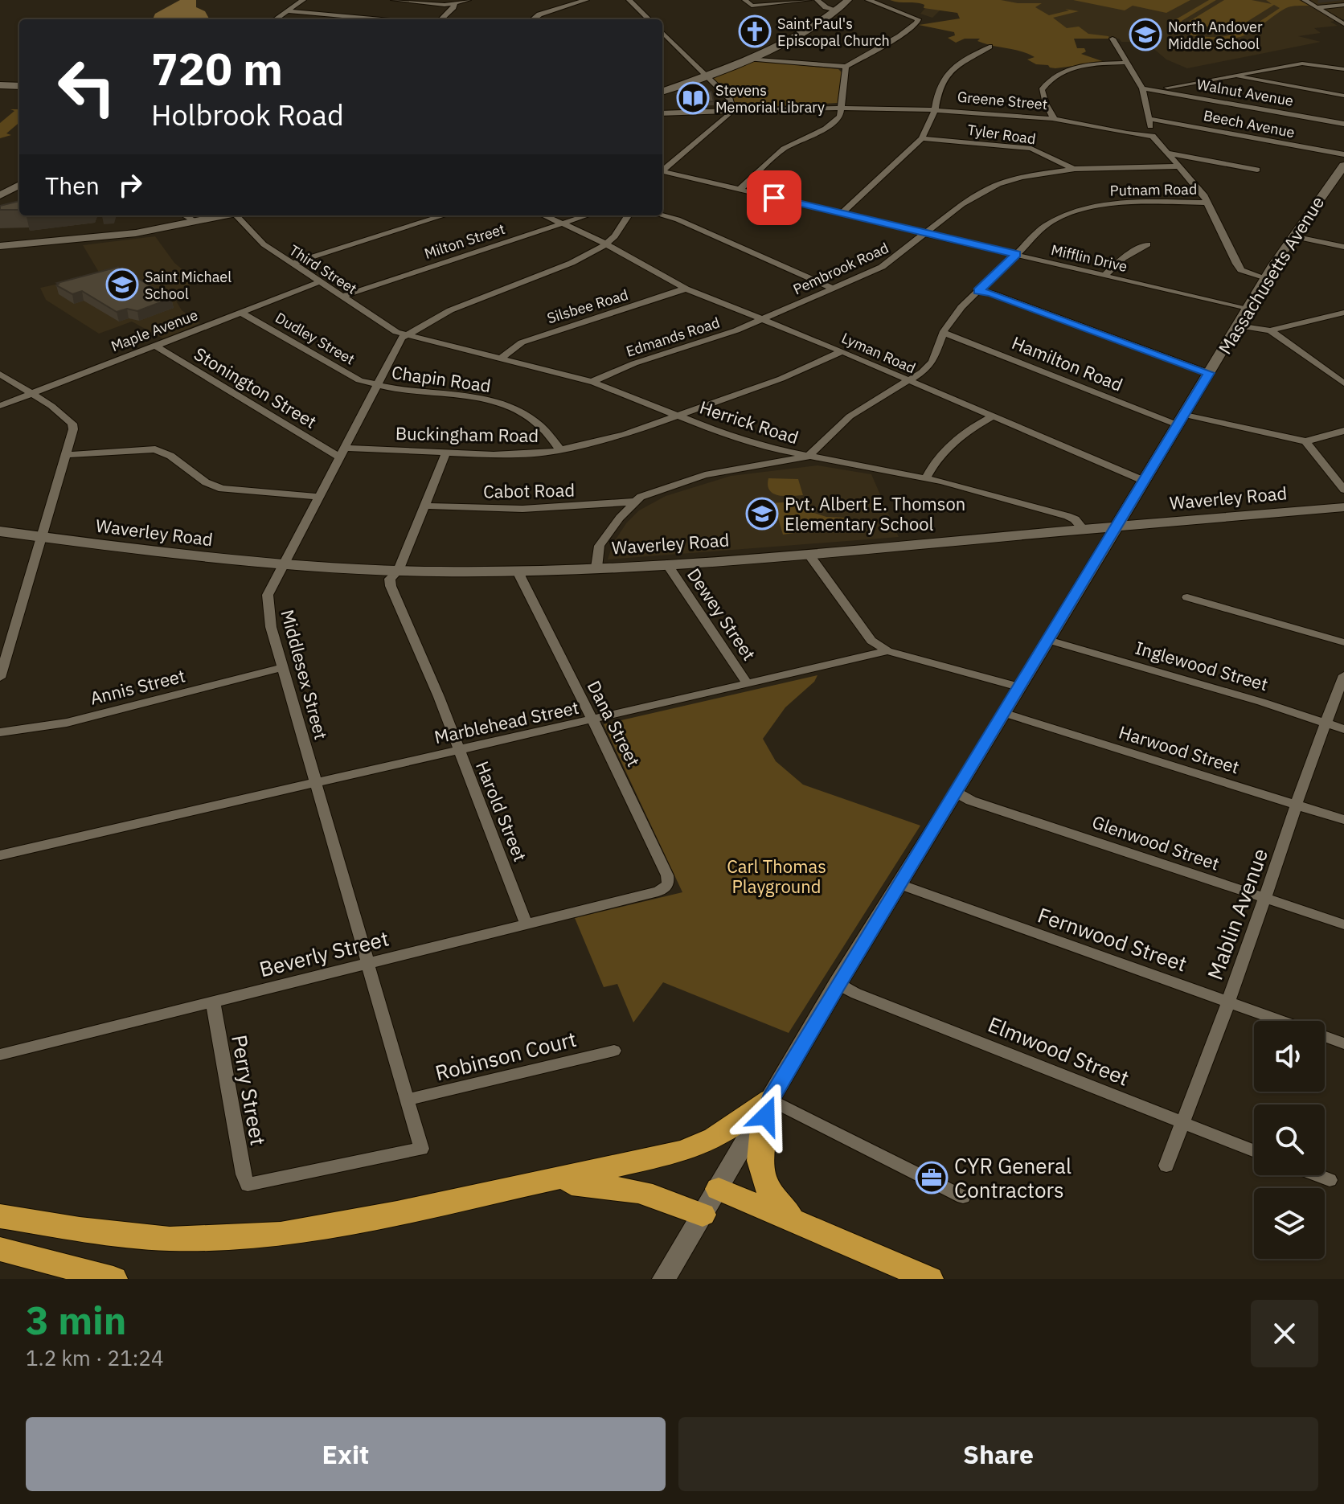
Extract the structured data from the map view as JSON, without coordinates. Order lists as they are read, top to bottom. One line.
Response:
{"streets":{"main road":["Massachusetts Avenue","Waverley Road"],"street":["Walnut Avenue","Greene Street","Beech Avenue","Tyler Road","Putnam Road","Milton Street","Mifflin Drive","Pembrook Road","Third Street","Silsbee Road","Maple Avenue","Edmands Road","Dudley Street","Lyman Road","Hamilton Road","Chapin Road","Stonington Street","Herrick Road","Buckingham Road","Cabot Road","Dewey Street","Inglewood Street","Middlesex Street","Annis Street","Marblehead Street","Dana Street","Harwood Street","Harold Street","Glenwood Street","Mablin Avenue","Fernwood Street","Beverly Street","Elmwood Street","Robinson Court","Perry Street"]},"crossings":[["Tyler Road","Pembrook Road"],["Putnam Road","Mifflin Drive"],["Putnam Road","Lyman Road"],["Putnam Road","Hamilton Road"],["Putnam Road","Herrick Road"],["Milton Street","Third Street"],["Milton Street","Lyman Road"],["Mifflin Drive","Pembrook Road"],["Mifflin Drive","Massachusetts Avenue"],["Pembrook Road","Edmands Road"],["Pembrook Road","Lyman Road"],["Third Street","Maple Avenue"],["Third Street","Herrick Road"],["Third Street","Middlesex Street"],["Massachusetts Avenue","Lyman Road"],["Massachusetts Avenue","Hamilton Road"],["Massachusetts Avenue","Waverley Road"],["Massachusetts Avenue","Inglewood Street"],["Massachusetts Avenue","Marblehead Street"],["Massachusetts Avenue","Harwood Street"],["Massachusetts Avenue","Glenwood Street"],["Massachusetts Avenue","Fernwood Street"],["Massachusetts Avenue","Elmwood Street"],["Silsbee Road","Lyman Road"],["Silsbee Road","Herrick Road"],["Maple Avenue","Dudley Street"],["Maple Avenue","Stonington Street"],["Edmands Road","Lyman Road"],["Edmands Road","Herrick Road"],["Dudley Street","Chapin Road"],["Dudley Street","Middlesex Street"],["Lyman Road","Buckingham Road"],["Chapin Road","Buckingham Road"],["Chapin Road","Middlesex Street"],["Stonington Street","Middlesex Street"],["Herrick Road","Buckingham Road"],["Herrick Road","Waverley Road"],["Herrick Road","Middlesex Street"],["Buckingham Road","Middlesex Street"],["Buckingham Road","Harold Street"],["Cabot Road","Harold Street"],["Waverley Road","Dewey Street"],["Waverley Road","Middlesex Street"],["Waverley Road","Dana Street"],["Waverley Road","Harold Street"],["Dewey Street","Marblehead Street"],["Inglewood Street","Mablin Avenue"],["Middlesex Street","Annis Street"],["Middlesex Street","Marblehead Street"],["Middlesex Street","Beverly Street"],["Middlesex Street","Robinson Court"],["Middlesex Street","Perry Street"],["Marblehead Street","Dana Street"],["Marblehead Street","Harold Street"],["Dana Street","Beverly Street"],["Harwood Street","Mablin Avenue"],["Harold Street","Beverly Street"],["Glenwood Street","Mablin Avenue"],["Mablin Avenue","Fernwood Street"],["Mablin Avenue","Elmwood Street"],["Beverly Street","Perry Street"]],"parks":["Carl Thomas Playground"],"places":{"church":["Saint Paul's Episcopal Church"],"school or university":["North Andover Middle School","Saint Michael School","Pvt. Albert E. Thomson Elementary School"],"library":["Stevens Memorial Library"],"office":["CYR General Contractors"]},"page":{"turn":["720 m","Holbrook Road"],"then":"Then","heading":["3 min","1.2 km · 21:24"],"buttons":["Exit","Share"]}}
